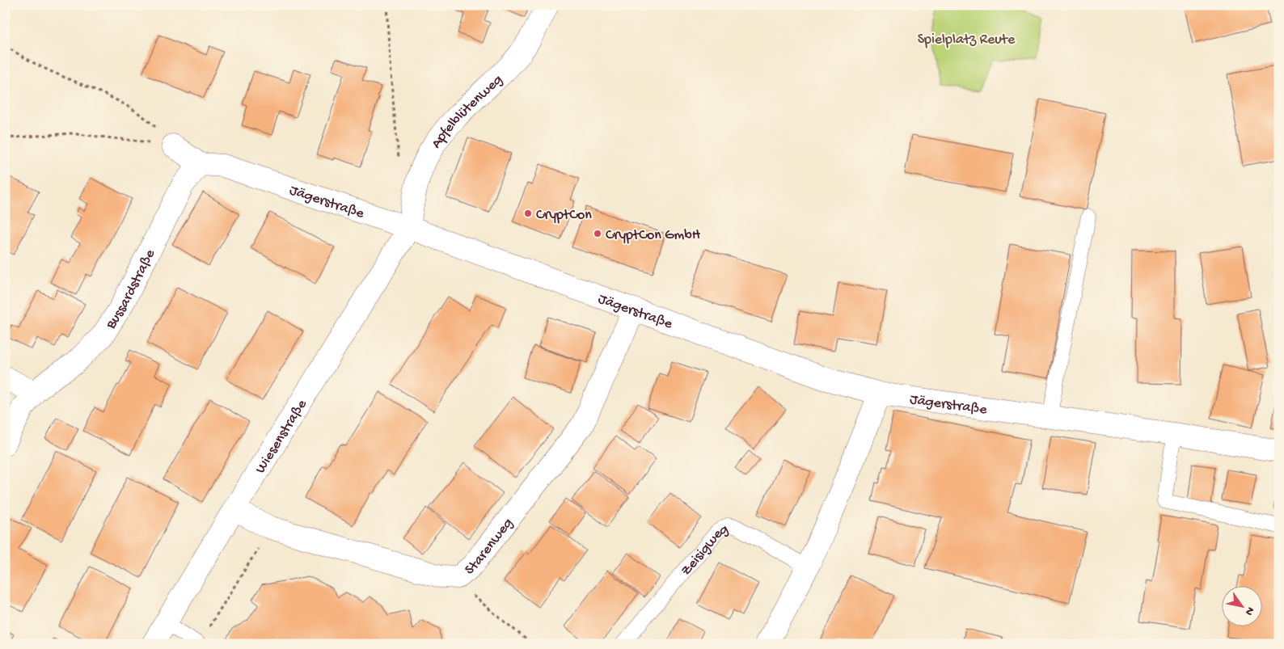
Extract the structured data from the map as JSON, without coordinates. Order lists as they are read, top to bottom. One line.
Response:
{"streets":{"street":["Apfelblütenweg","Jägerstraße","Bussardstraße","Wiesenstraße","Starenweg"],"lane":["Zeisigweg"]},"crossings":[["Apfelblütenweg","Jägerstraße"],["Apfelblütenweg","Wiesenstraße"],["Jägerstraße","Bussardstraße"],["Jägerstraße","Wiesenstraße"],["Jägerstraße","Starenweg"],["Wiesenstraße","Starenweg"]],"parks":["Spielplatz Reute"],"places":["CryptCon","CryptCon GmbH"],"north":"bottom right"}
